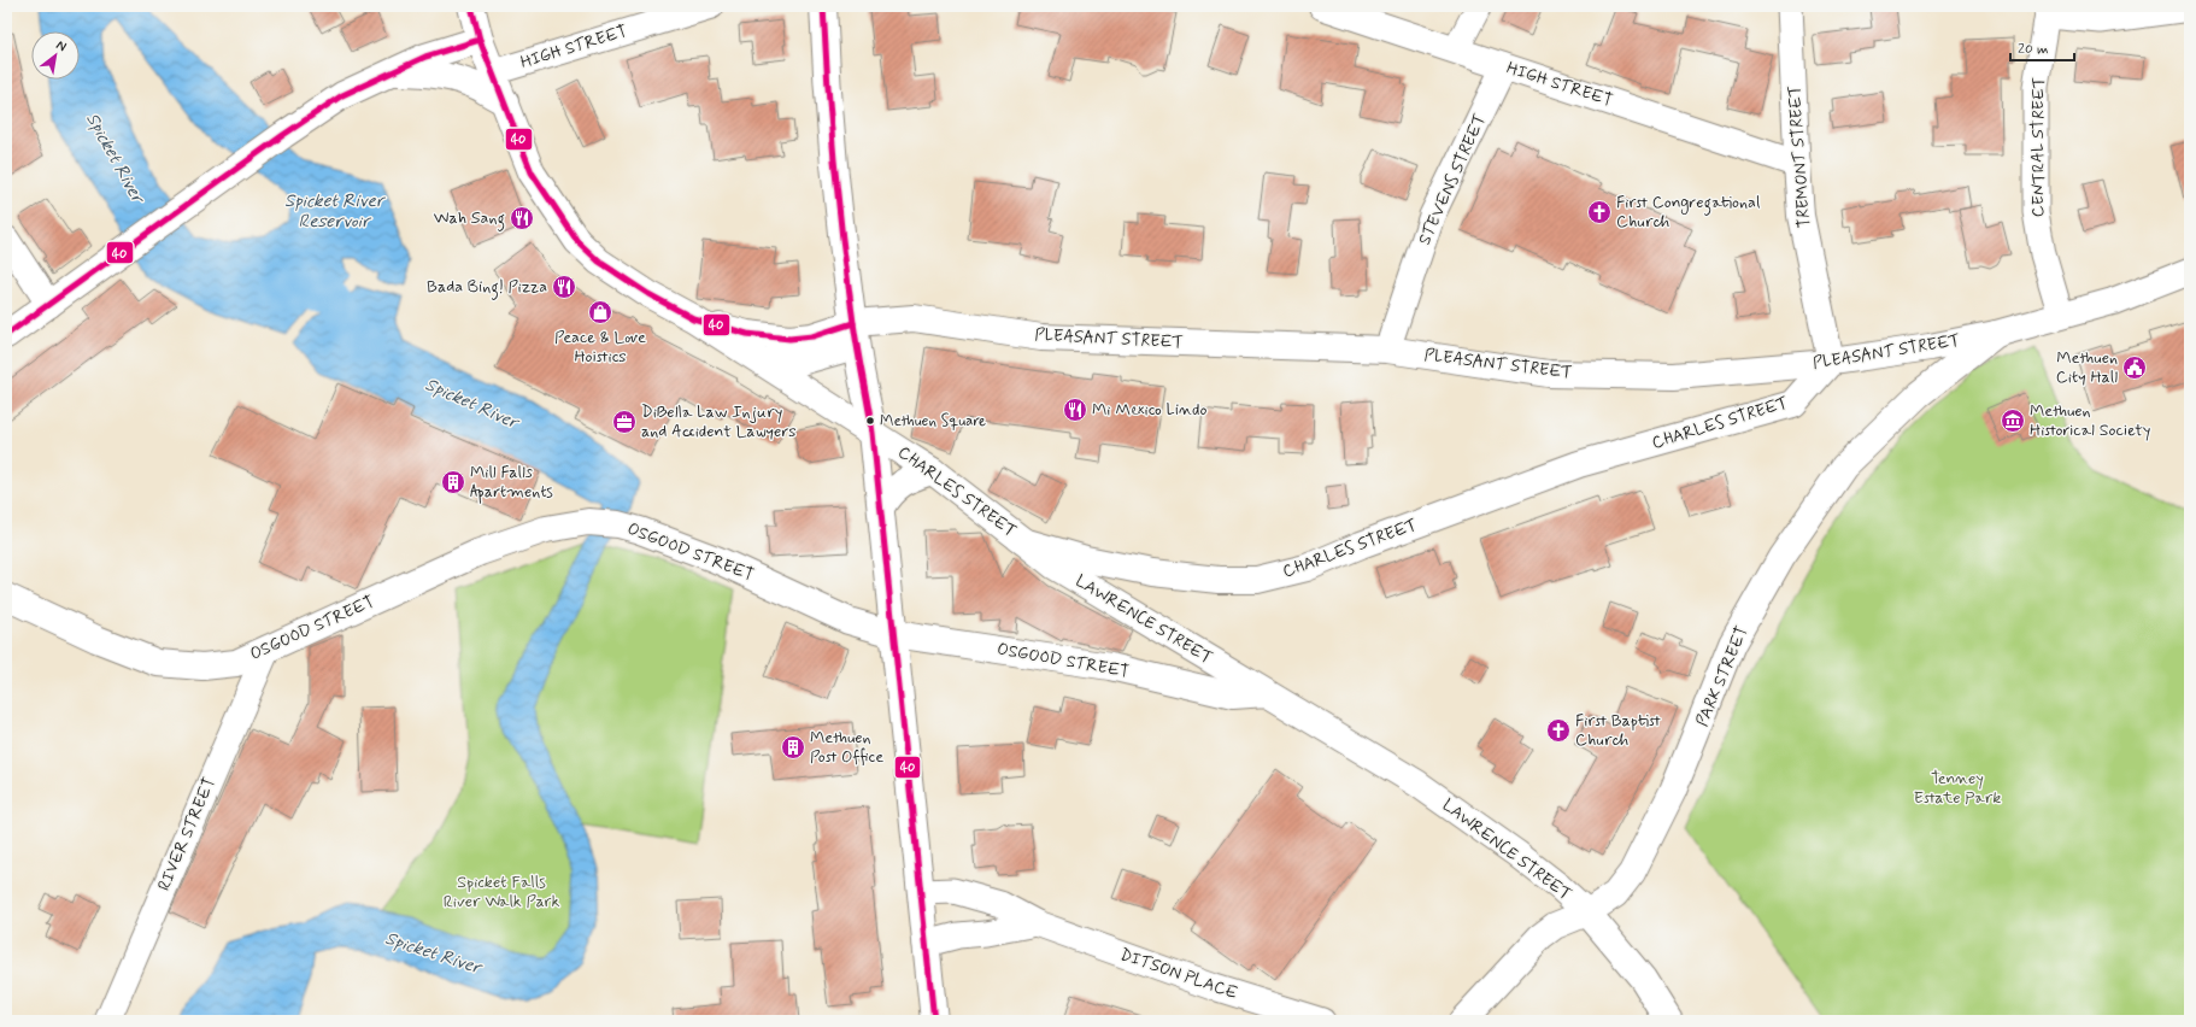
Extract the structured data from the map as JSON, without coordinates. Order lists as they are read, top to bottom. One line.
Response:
{"streets":{"main road":["HIGH STREET","TREMONT STREET","PLEASANT STREET","CHARLES STREET","OSGOOD STREET","LAWRENCE STREET","PARK STREET"],"street":["CENTRAL STREET","STEVENS STREET","RIVER STREET","DITSON PLACE"]},"crossings":[["HIGH STREET","TREMONT STREET"],["HIGH STREET","STEVENS STREET"],["CENTRAL STREET","PLEASANT STREET"],["TREMONT STREET","PLEASANT STREET"],["TREMONT STREET","CHARLES STREET"],["STEVENS STREET","PLEASANT STREET"],["PLEASANT STREET","CHARLES STREET"],["PLEASANT STREET","PARK STREET"],["CHARLES STREET","LAWRENCE STREET"],["OSGOOD STREET","LAWRENCE STREET"],["OSGOOD STREET","RIVER STREET"],["LAWRENCE STREET","PARK STREET"]],"water":["Spicket River","Spicket River Reservoir"],"parks":["Tenney Estate Park","Spicket Falls River Walk Park"],"places":{"church":["First Congregational Church","First Baptist Church"],"restaurant":["Wah Sang","Bada Bing! Pizza","Mi Mexico Lindo"],"shop":["Peace & Love Hoistics"],"public building":["Methuen City Hall"],"other":["Methuen Square"],"museum":["Methuen Historical Society"],"office":["DiBella Law Injury and Accident Lawyers"],"building":["Mill Falls Apartments","Methuen Post Office"]},"lines":["transit line 40"],"scale_bar":"20 m","north":"top right"}
